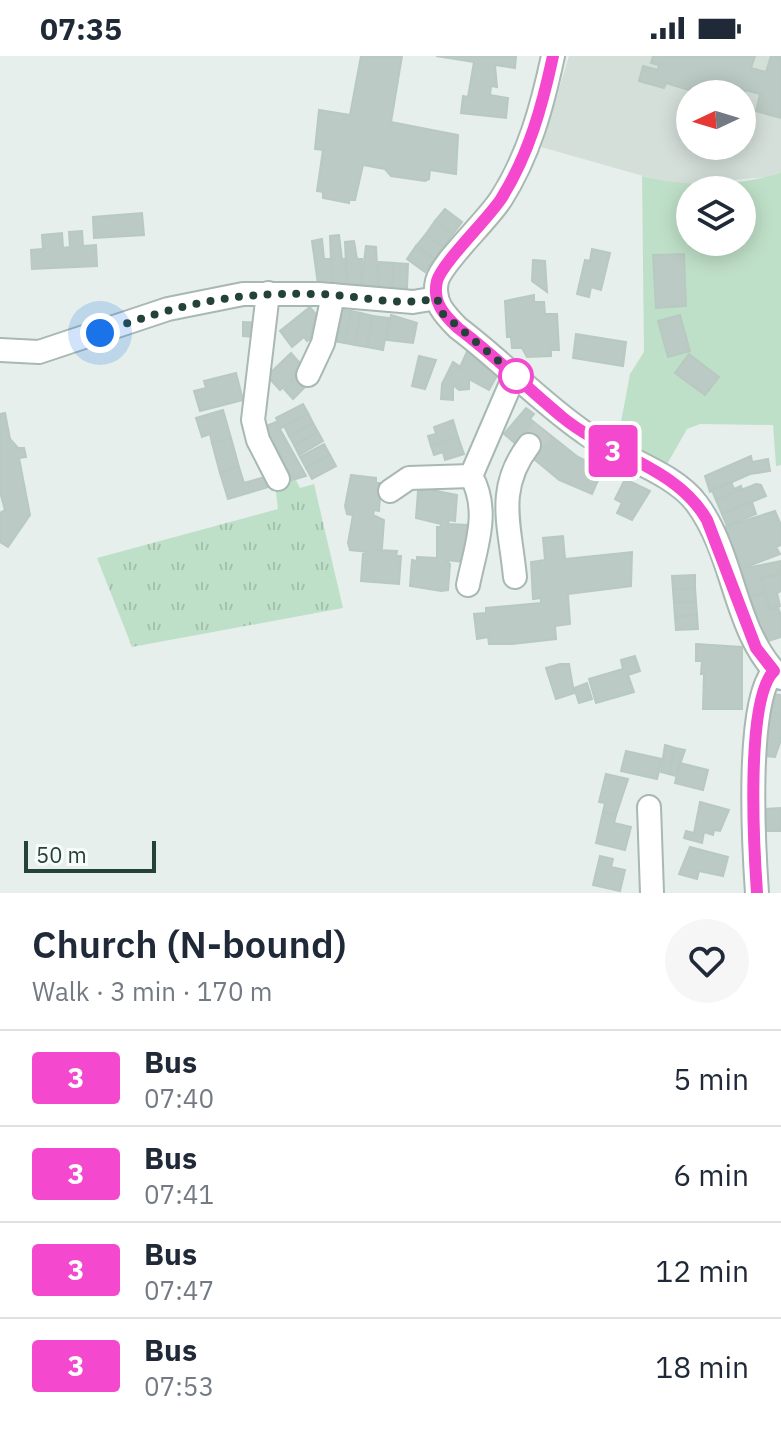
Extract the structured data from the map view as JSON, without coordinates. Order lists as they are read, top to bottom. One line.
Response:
{"lines":["bus line 3"],"scale_bar":"50 m","north":"left","page":{"status":"07:35","on_map":"3","scale":"50 m","heading":["Church (N-bound)","Walk · 3 min · 170 m"],"list":[{"mark":"3","name":"Bus","note":"07:40","value":"5 min"},{"mark":"3","name":"Bus","note":"07:41","value":"6 min"},{"mark":"3","name":"Bus","note":"07:47","value":"12 min"},{"mark":"3","name":"Bus","note":"07:53","value":"18 min"}]}}
